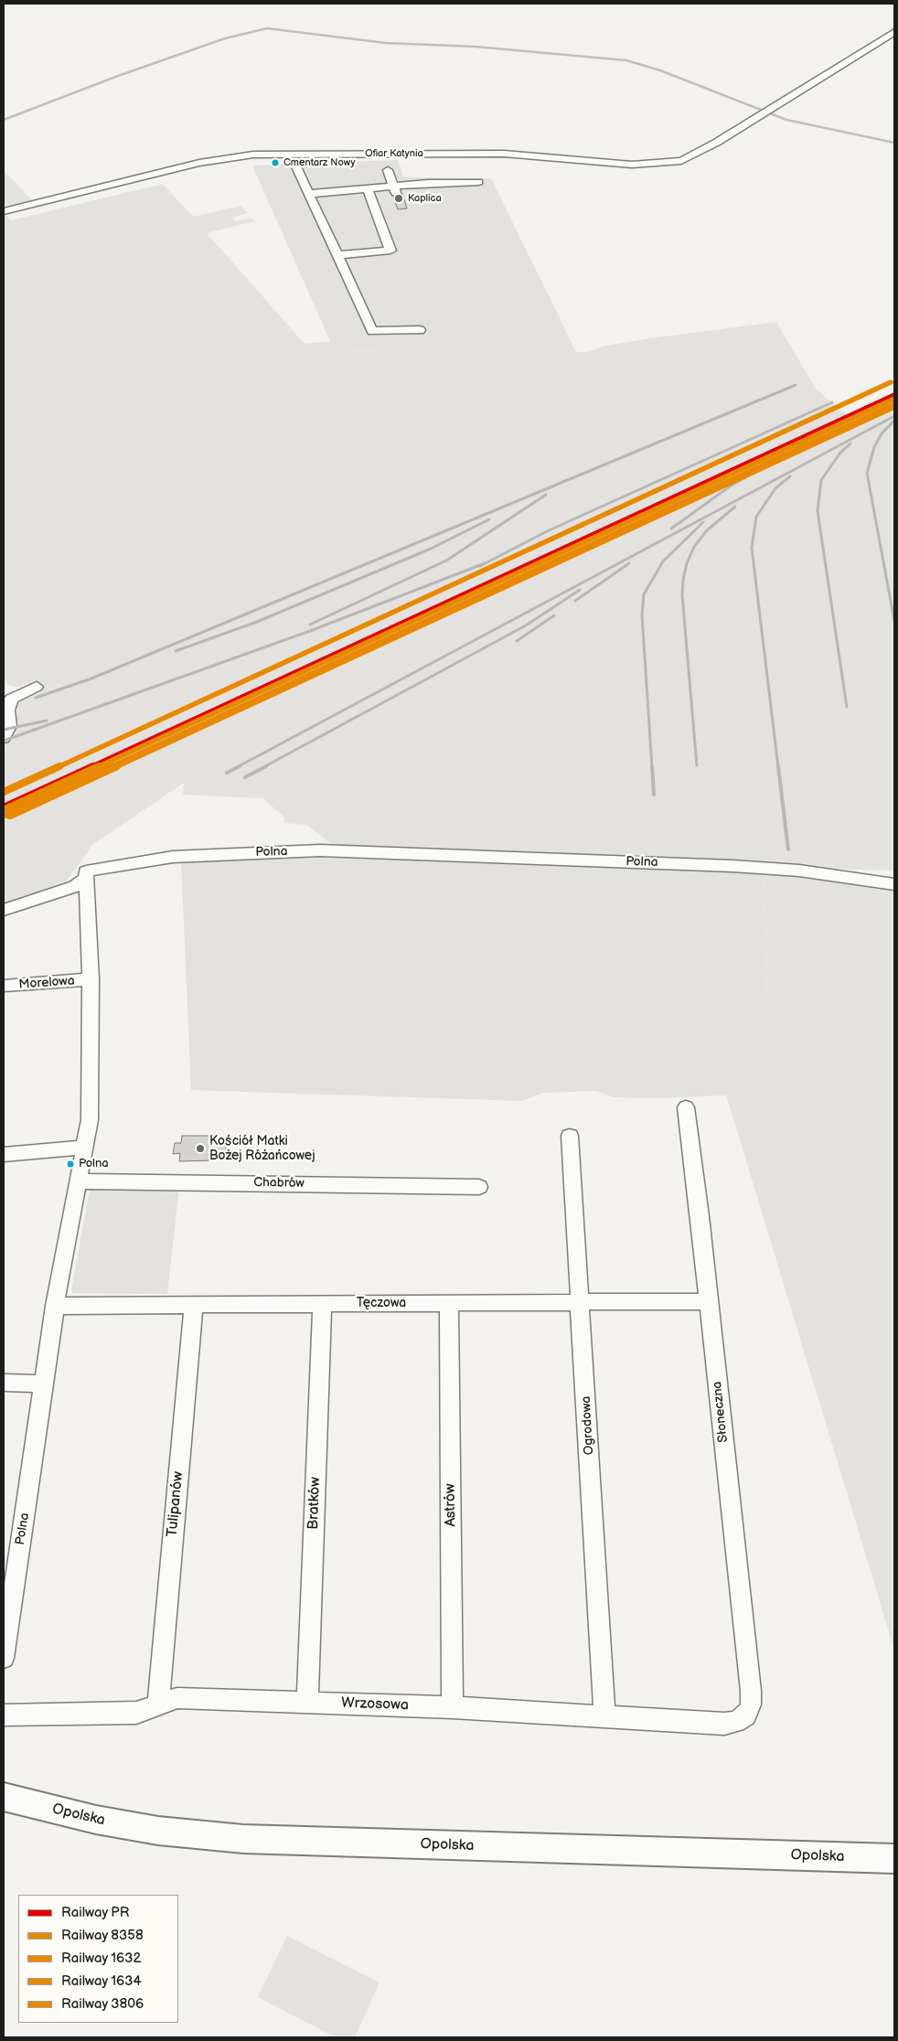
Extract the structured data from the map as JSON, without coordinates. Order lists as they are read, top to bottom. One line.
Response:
{"streets":{"main road":["Opolska"],"street":["Ofiar Katynia","Polna","Morelowa","Chabrów","Tęczowa","Słoneczna","Ogrodowa","Bratków","Tulipanów","Astrów","Wrzosowa"]},"crossings":[["Polna","Morelowa"],["Polna","Chabrów"],["Polna","Tęczowa"],["Tęczowa","Słoneczna"],["Tęczowa","Ogrodowa"],["Tęczowa","Bratków"],["Tęczowa","Tulipanów"],["Tęczowa","Astrów"],["Słoneczna","Wrzosowa"],["Ogrodowa","Wrzosowa"],["Bratków","Wrzosowa"],["Tulipanów","Wrzosowa"],["Astrów","Wrzosowa"]],"places":["Cmentarz Nowy","Kaplica","Kościół Matki Bożej Różańcowej","Polna"],"lines":["rail line 1634","rail line PR","rail line 1632","rail line 8358","rail line 3806"],"legend":["Railway PR","Railway 8358","Railway 1632","Railway 1634","Railway 3806"]}
